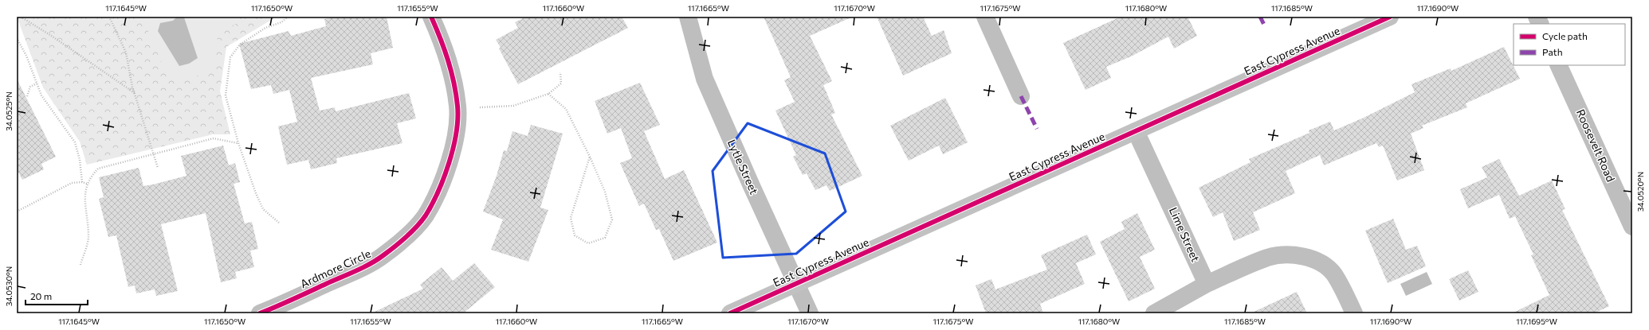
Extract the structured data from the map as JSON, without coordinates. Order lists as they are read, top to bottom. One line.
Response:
{"streets":{"main road":["East Cypress Avenue"],"street":["Roosevelt Road","Lytle Street","Lime Street","Ardmore Circle"]},"crossings":[["East Cypress Avenue","Lytle Street"],["East Cypress Avenue","Lime Street"]],"legend":["Cycle path","Path"],"scale_bar":"20 m","coordinates":["117.1645°W","117.1650°W","117.1655°W","117.1660°W","117.1665°W","117.1670°W","117.1675°W","117.1680°W","117.1685°W","117.1690°W","34.0525°N","34.0520°N","34.0530°N","117.1695°W"]}
